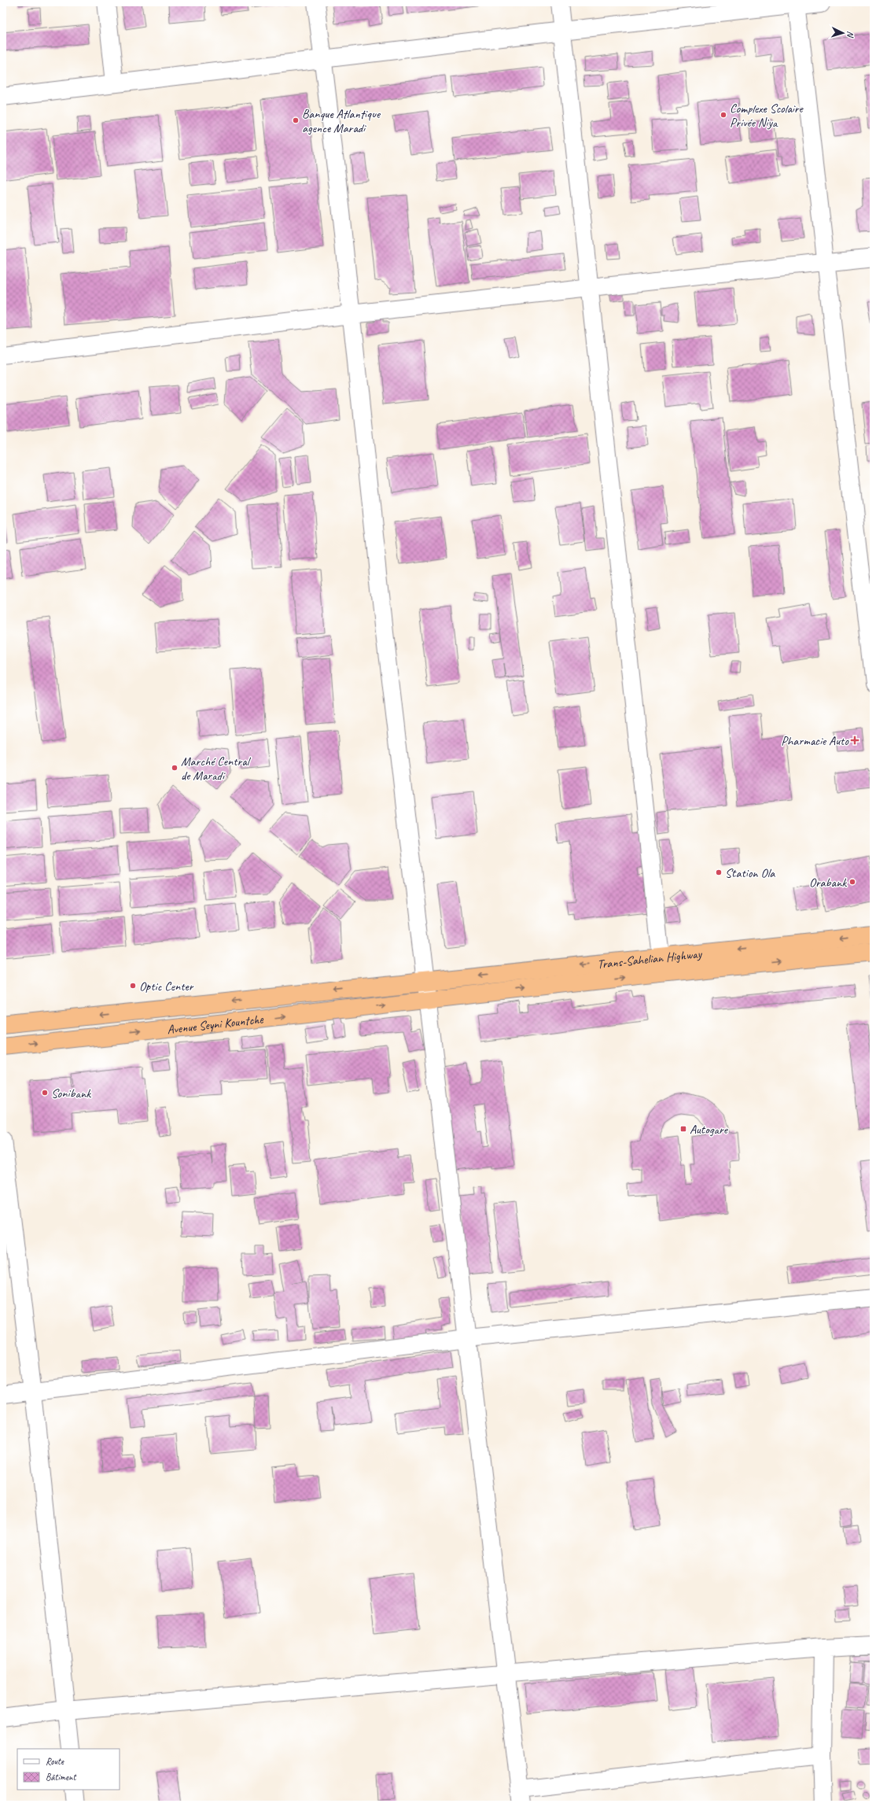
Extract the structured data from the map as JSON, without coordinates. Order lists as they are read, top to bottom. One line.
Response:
{"streets":{"highway":["Trans-Sahelian Highway","Avenue Seyni Kountche"]},"crossings":[["Trans-Sahelian Highway","Avenue Seyni Kountche"]],"places":{"other":["Complexe Scolaire Privée Niya","Banque Atlantique agence Maradi","Marché Central de Maradi","Station Ola","Orabank","Optic Center","Sonibank"],"health":["Pharmacie Auto"],"transit":["Autogare"]},"legend":["Route","Bâtiment"],"north":"right"}
